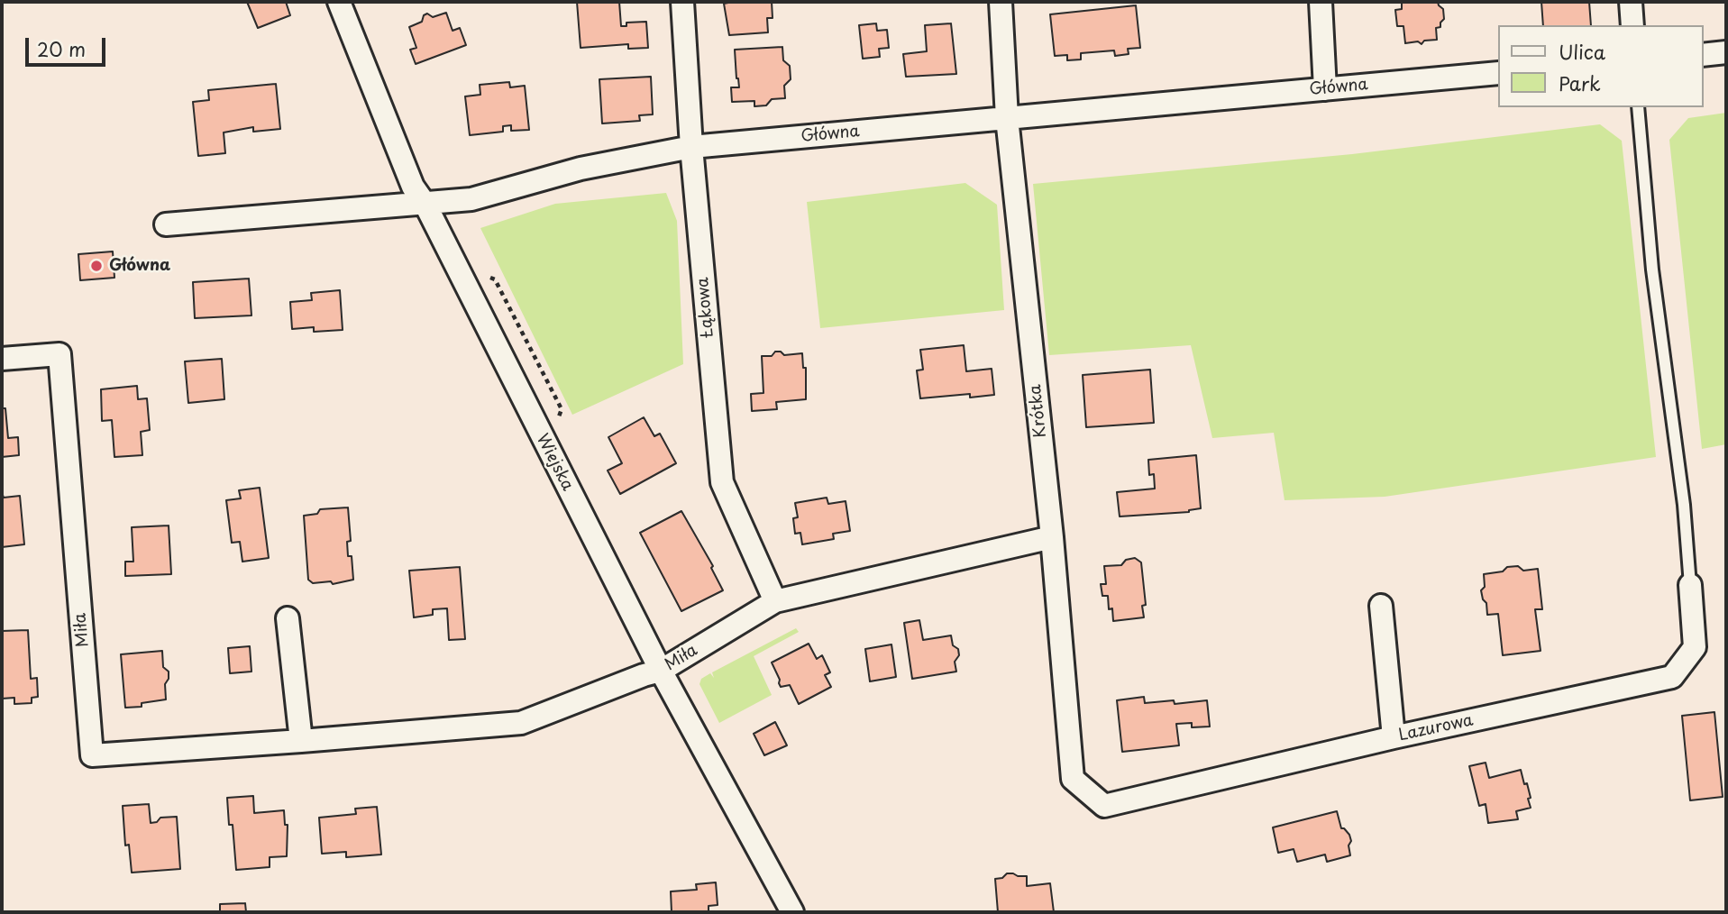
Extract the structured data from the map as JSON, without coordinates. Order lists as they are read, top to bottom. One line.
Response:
{"streets":{"street":["Główna","Łąkowa","Krótka","Wiejska","Miła","Lazurowa"]},"crossings":[["Główna","Łąkowa"],["Główna","Krótka"],["Główna","Wiejska"],["Łąkowa","Miła"],["Krótka","Miła"],["Krótka","Lazurowa"],["Wiejska","Miła"]],"places":["Główna"],"legend":["Ulica","Park"],"scale_bar":"20 m"}
